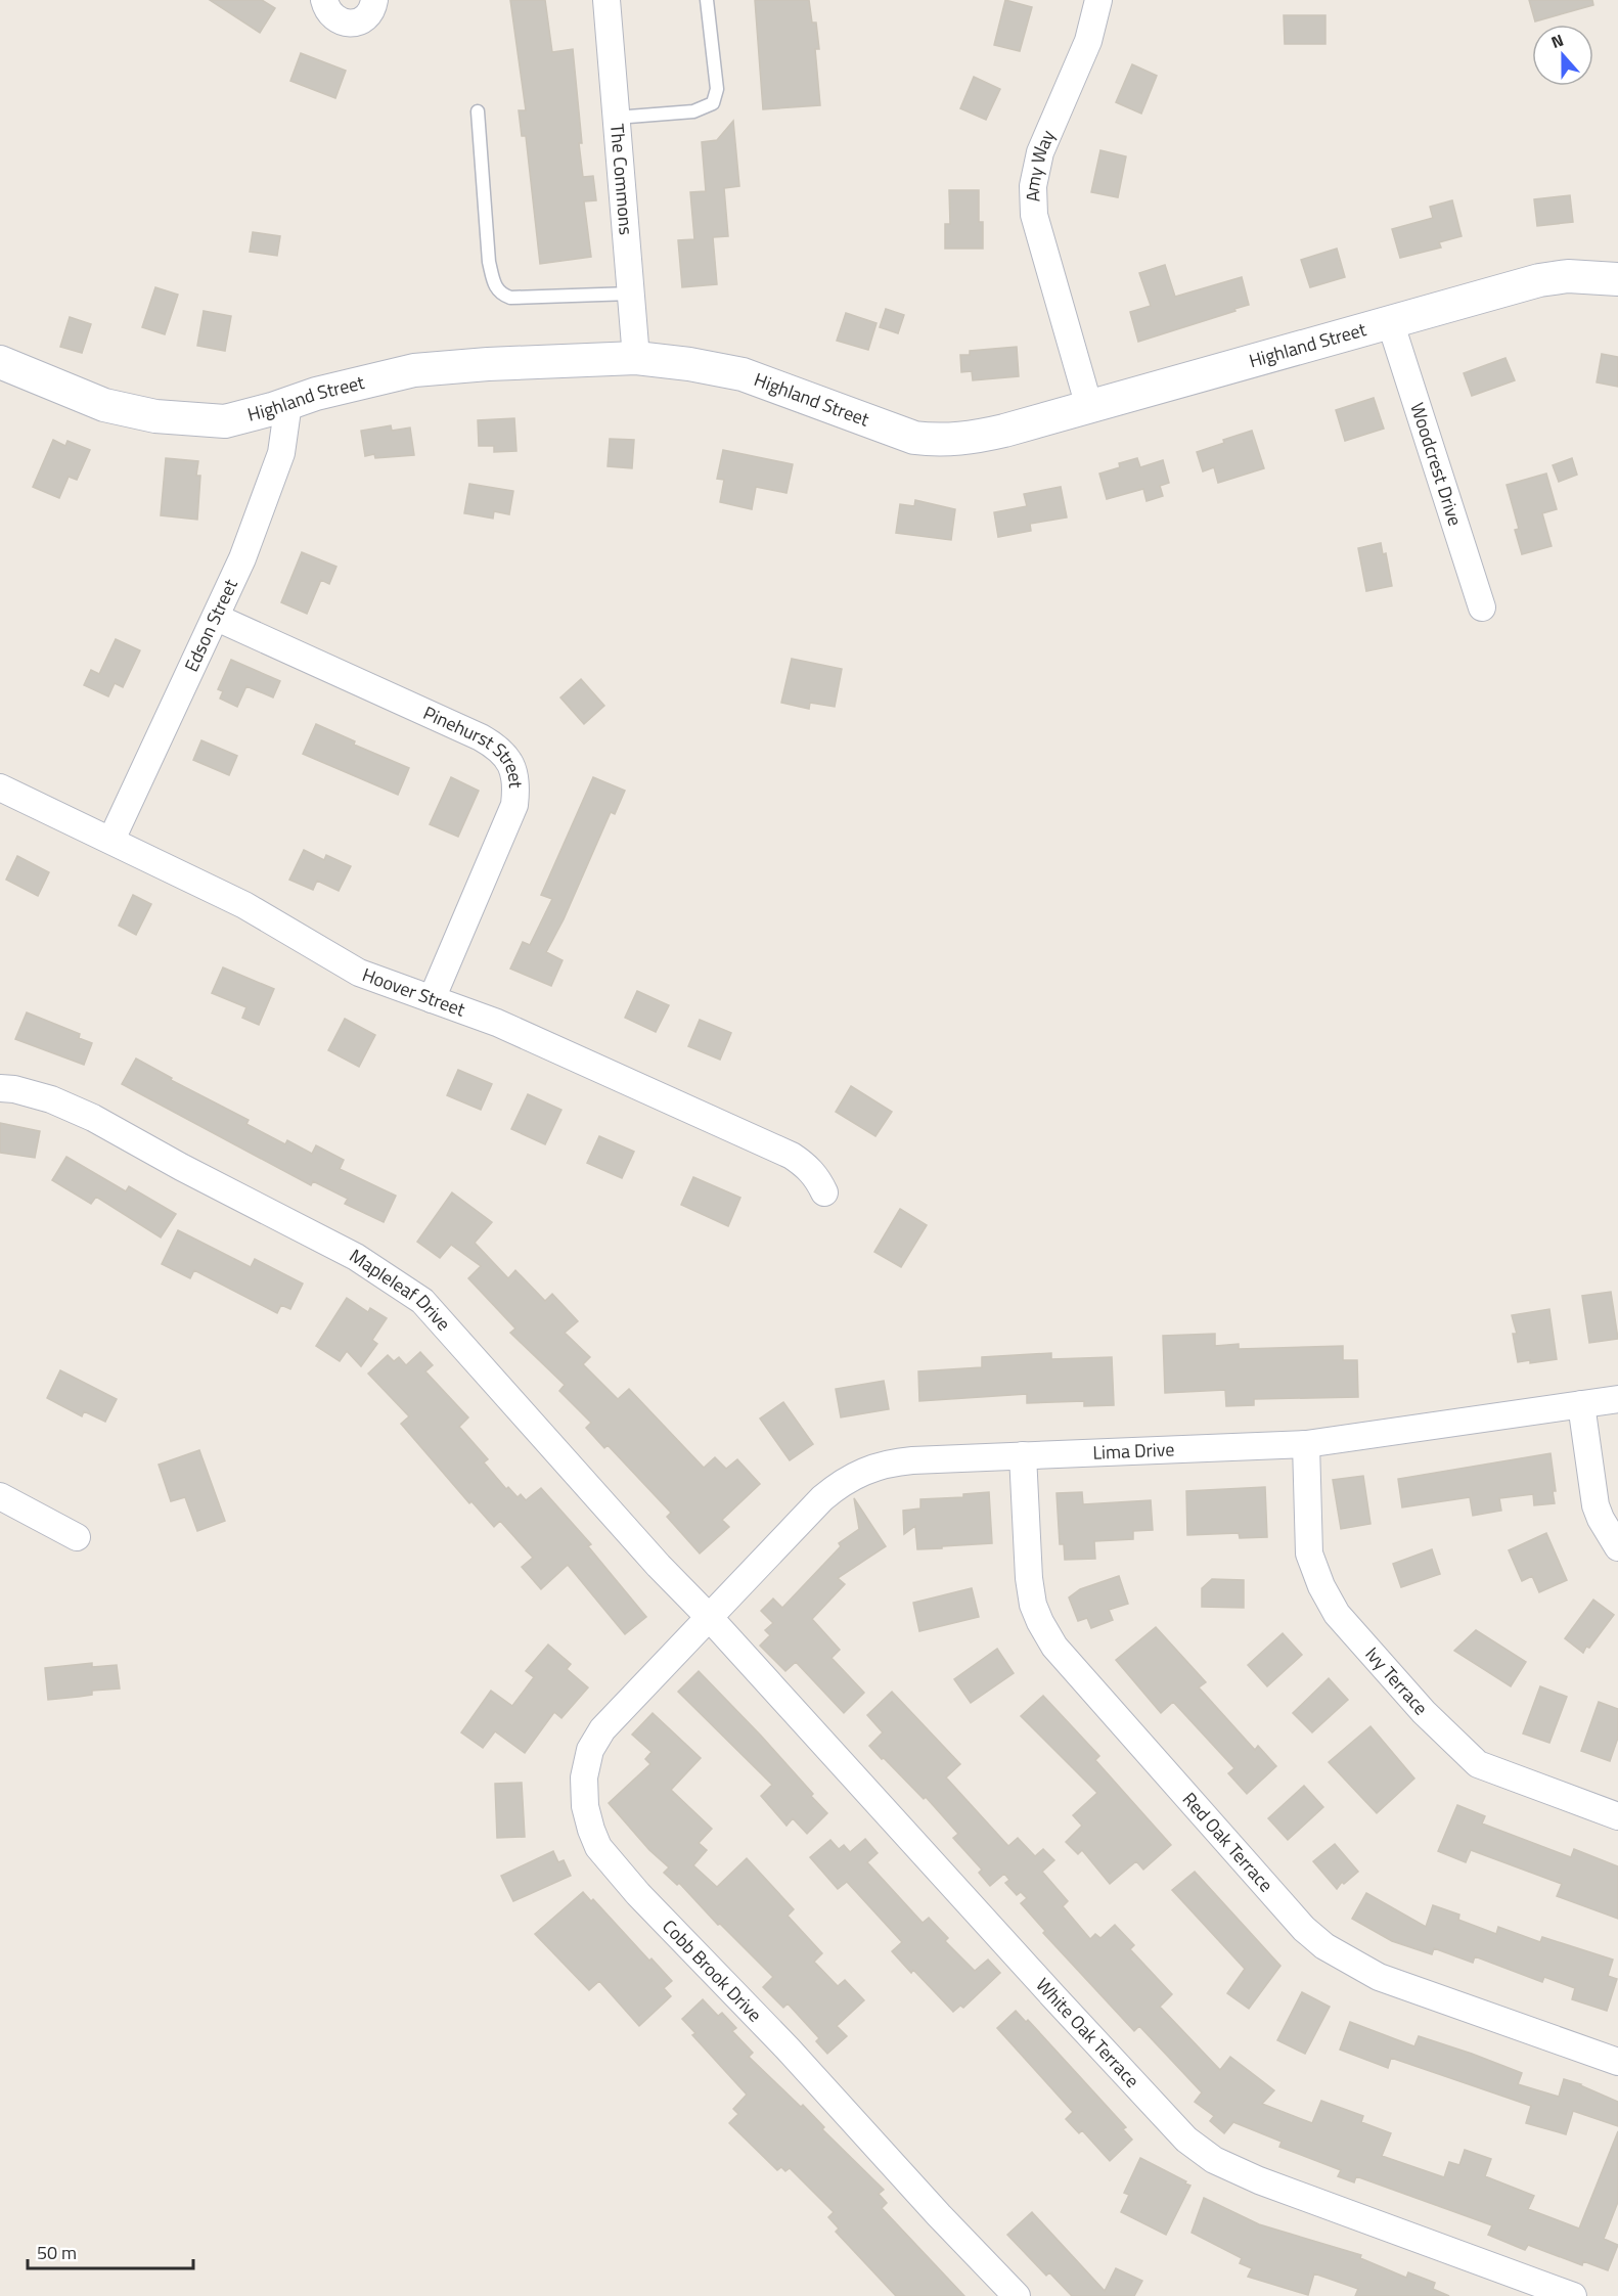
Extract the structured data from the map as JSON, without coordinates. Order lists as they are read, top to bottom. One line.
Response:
{"streets":{"street":["Amy Way","The Commons","Highland Street","Woodcrest Drive","Edson Street","Pinehurst Street","Hoover Street","Mapleleaf Drive","Lima Drive","Ivy Terrace","Red Oak Terrace","Cobb Brook Drive","White Oak Terrace"]},"crossings":[["Amy Way","Highland Street"],["The Commons","Highland Street"],["Highland Street","Woodcrest Drive"],["Highland Street","Edson Street"],["Edson Street","Pinehurst Street"],["Edson Street","Hoover Street"],["Pinehurst Street","Hoover Street"],["Mapleleaf Drive","Lima Drive"],["Mapleleaf Drive","Cobb Brook Drive"],["Mapleleaf Drive","White Oak Terrace"],["Lima Drive","Ivy Terrace"],["Lima Drive","Red Oak Terrace"],["Lima Drive","Cobb Brook Drive"],["Lima Drive","White Oak Terrace"],["Cobb Brook Drive","White Oak Terrace"]],"scale_bar":"50 m","north":"top"}
